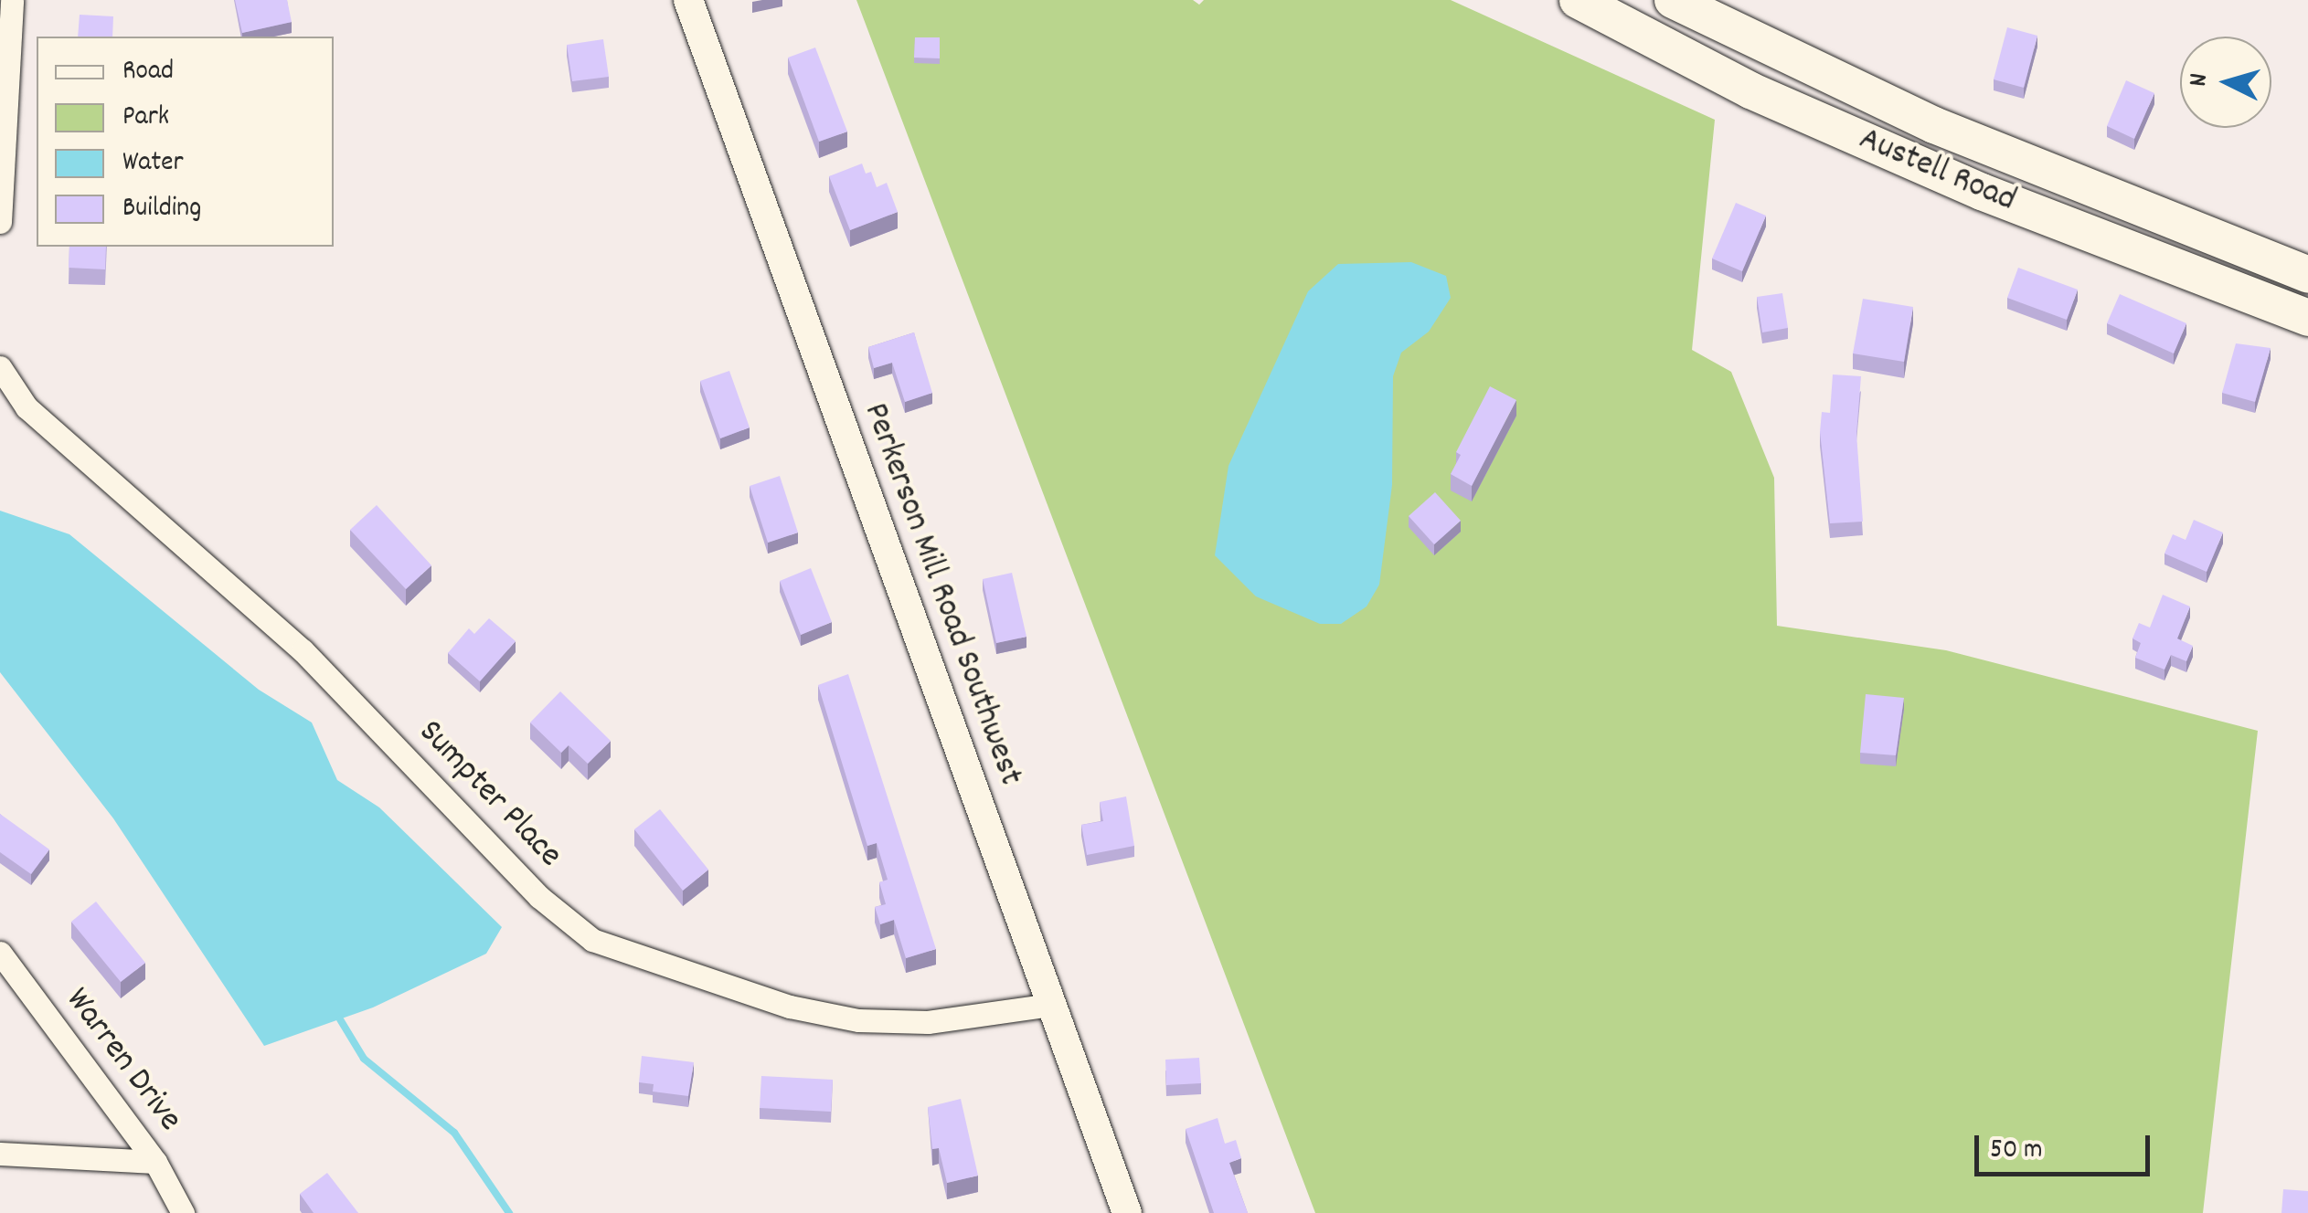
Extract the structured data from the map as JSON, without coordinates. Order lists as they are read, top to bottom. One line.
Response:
{"streets":{"main road":["Austell Road"],"street":["Perkerson Mill Road Southwest","Sumpter Place","Warren Drive"]},"crossings":[["Perkerson Mill Road Southwest","Sumpter Place"]],"legend":["Road","Park","Water","Building"],"scale_bar":"50 m","north":"left"}
